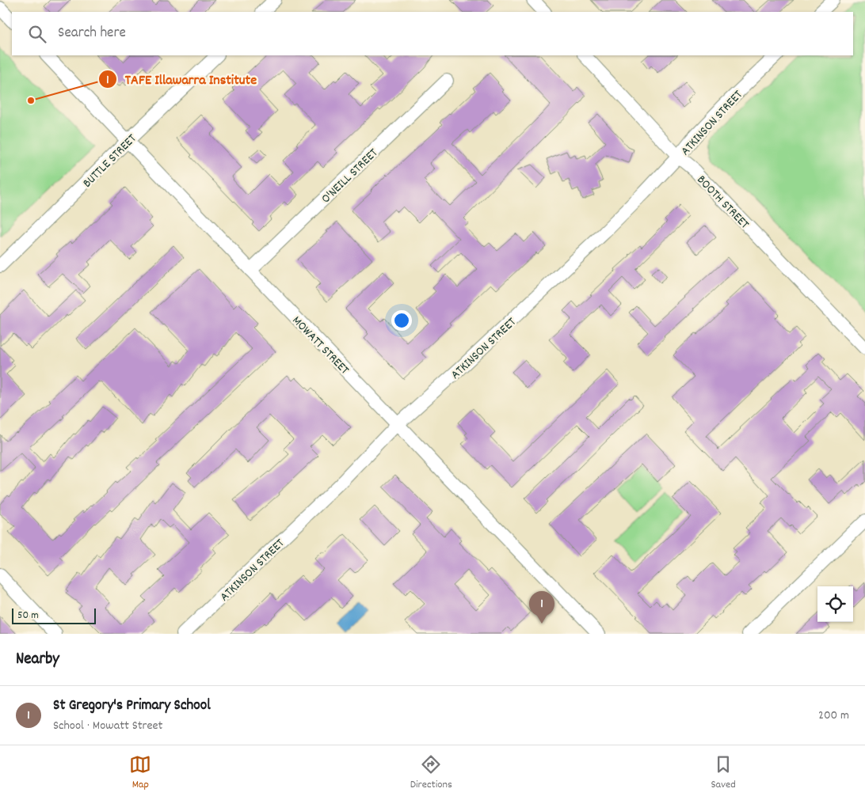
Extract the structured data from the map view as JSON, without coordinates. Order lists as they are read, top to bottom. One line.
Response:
{"streets":{"street":["ATKINSON STREET","BUTTLE STREET","O'NEILL STREET","BOOTH STREET","MOWATT STREET"]},"crossings":[["ATKINSON STREET","BOOTH STREET"],["ATKINSON STREET","MOWATT STREET"],["BUTTLE STREET","MOWATT STREET"],["O'NEILL STREET","MOWATT STREET"]],"places":["TAFE Illawarra Institute"],"scale_bar":"50 m","page":{"search":"Search here","pins":"1","scale":"50 m","heading":"Nearby","list":[{"mark":"1","name":"St Gregory's Primary School","note":"School · Mowatt Street","value":"200 m"}],"nav":["Map","Directions","Saved"]}}
